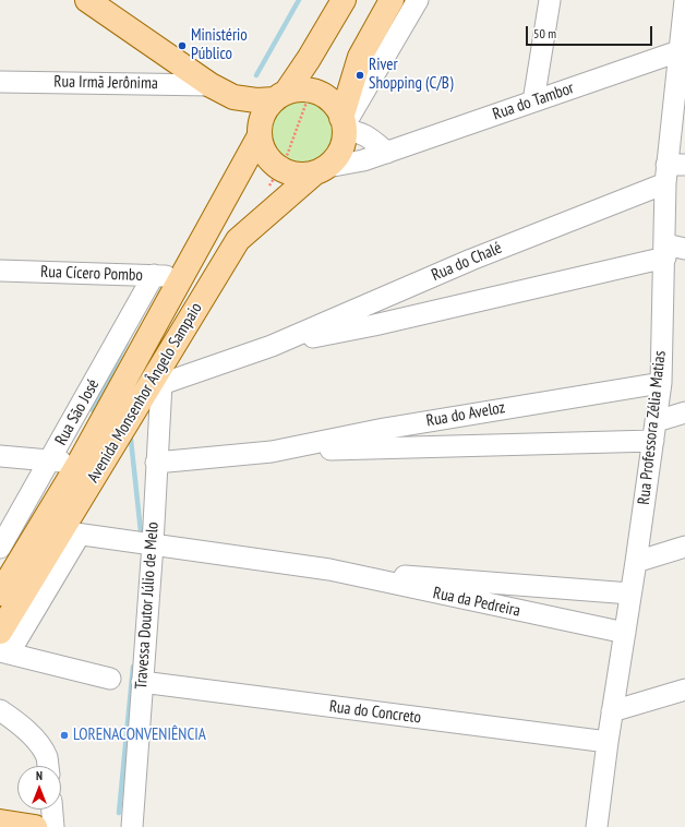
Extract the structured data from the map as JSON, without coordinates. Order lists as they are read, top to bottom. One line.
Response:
{"streets":{"main road":["Avenida Monsenhor Ângelo Sampaio"],"street":["Rua Irmã Jerônima","Rua do Tambor","Rua do Chalé","Rua Cícero Pombo","Rua São José","Rua do Aveloz","Rua Professora Zélia Matias","Rua da Pedreira","Travessa Doutor Júlio de Melo","Rua do Concreto"]},"crossings":[["Rua do Tambor","Avenida Monsenhor Ângelo Sampaio"],["Rua do Tambor","Rua Professora Zélia Matias"],["Rua do Chalé","Avenida Monsenhor Ângelo Sampaio"],["Rua do Chalé","Rua Professora Zélia Matias"],["Rua do Chalé","Travessa Doutor Júlio de Melo"],["Rua Cícero Pombo","Avenida Monsenhor Ângelo Sampaio"],["Rua Cícero Pombo","Rua São José"],["Avenida Monsenhor Ângelo Sampaio","Rua da Pedreira"],["Avenida Monsenhor Ângelo Sampaio","Travessa Doutor Júlio de Melo"],["Rua do Aveloz","Rua Professora Zélia Matias"],["Rua do Aveloz","Travessa Doutor Júlio de Melo"],["Rua Professora Zélia Matias","Rua da Pedreira"],["Rua Professora Zélia Matias","Rua do Concreto"],["Rua da Pedreira","Travessa Doutor Júlio de Melo"],["Travessa Doutor Júlio de Melo","Rua do Concreto"]],"places":["Ministério Público","River Shopping (C/B)","LORENACONVENIÊNCIA"],"scale_bar":"50 m","north":"top"}
